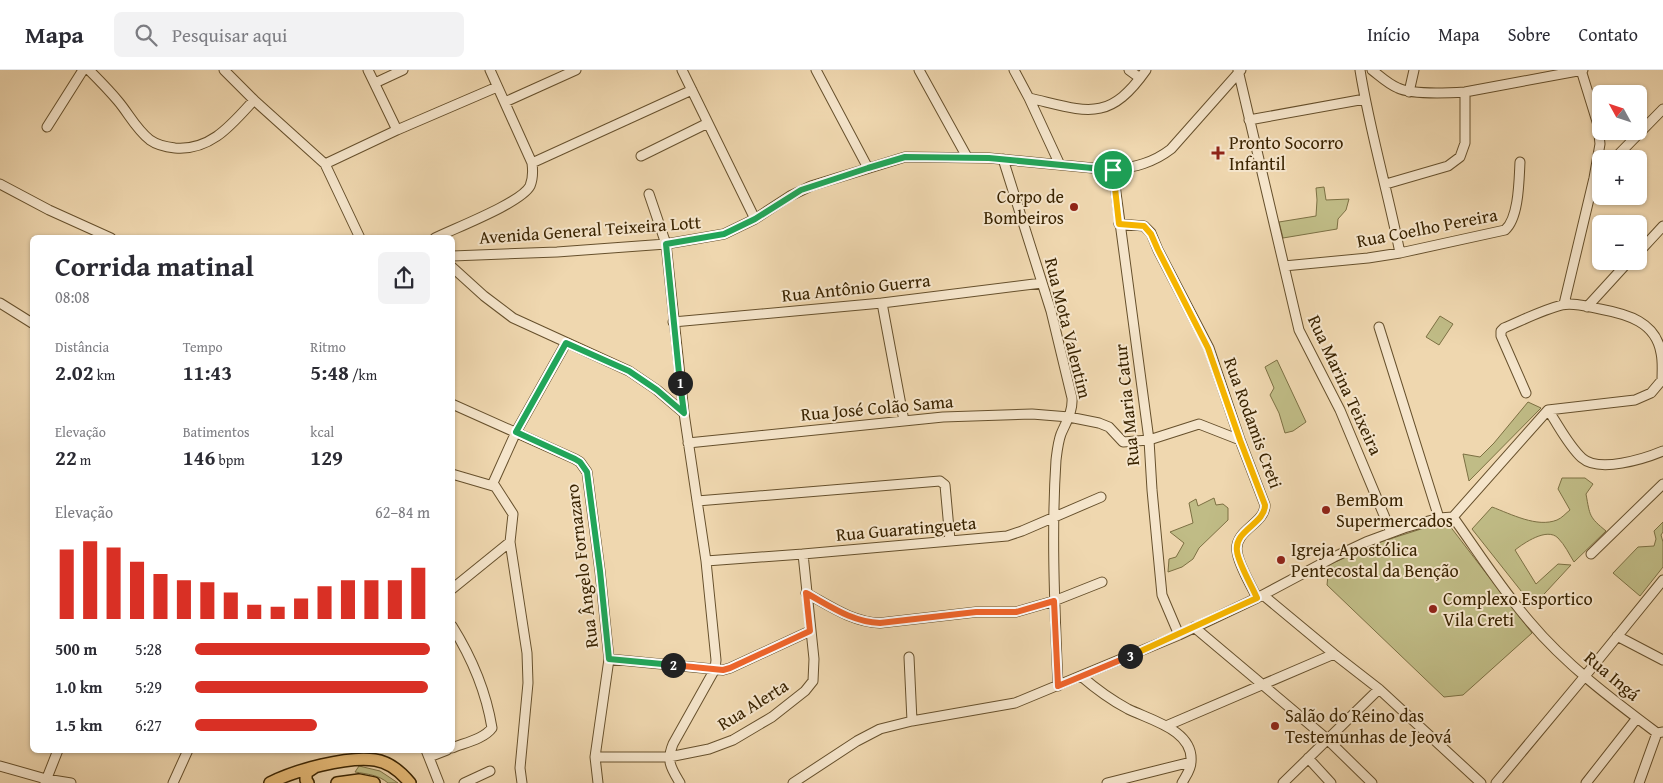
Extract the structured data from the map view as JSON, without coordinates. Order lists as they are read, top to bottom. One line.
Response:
{"streets":{"street":["Rua Coelho Pereira","Avenida General Teixeira Lott","Rua Antônio Guerra","Rua Mota Valentim","Rua Marina Teixeira","Rua Maria Catur","Rua José Colão Sama","Rua Rodamis Creti","Rua Guaratingueta","Rua Ângelo Fornazaro","Rua Ingá","Rua Alerta"]},"crossings":[["Rua Coelho Pereira","Rua Marina Teixeira"],["Avenida General Teixeira Lott","Rua Mota Valentim"],["Avenida General Teixeira Lott","Rua Marina Teixeira"],["Avenida General Teixeira Lott","Rua Maria Catur"],["Rua Antônio Guerra","Rua Mota Valentim"],["Rua Mota Valentim","Rua José Colão Sama"],["Rua Mota Valentim","Rua Guaratingueta"],["Rua Maria Catur","Rua José Colão Sama"],["Rua Maria Catur","Rua Rodamis Creti"],["Rua José Colão Sama","Rua Rodamis Creti"],["Rua Guaratingueta","Rua Alerta"],["Rua Ângelo Fornazaro","Rua Alerta"]],"places":{"health":["Pronto Socorro Infantil"],"other":["Corpo de Bombeiros","BemBom Supermercados","Igreja Apostólica Pentecostal da Benção","Complexo Esportico Vila Creti","Salão do Reino das Testemunhas de Jeová"]},"north":"top left","page":{"header":"Mapa","search":"Pesquisar aqui","nav":["Início","Mapa","Sobre","Contato"],"map_buttons":["+","−"],"heading":["Corrida matinal","08:08"],"stats":[["Distância","2.02 km"],["Tempo","11:43"],["Ritmo","5:48 /km"],["Elevação","22 m"],["Batimentos","146 bpm"],["kcal","129"]],"pins":["1","3","2"],"chart":["Elevação","62–84 m"],"list":[{"name":"500 m","note":"5:28"},{"name":"1.0 km","note":"5:29"},{"name":"1.5 km","note":"6:27"}]}}
